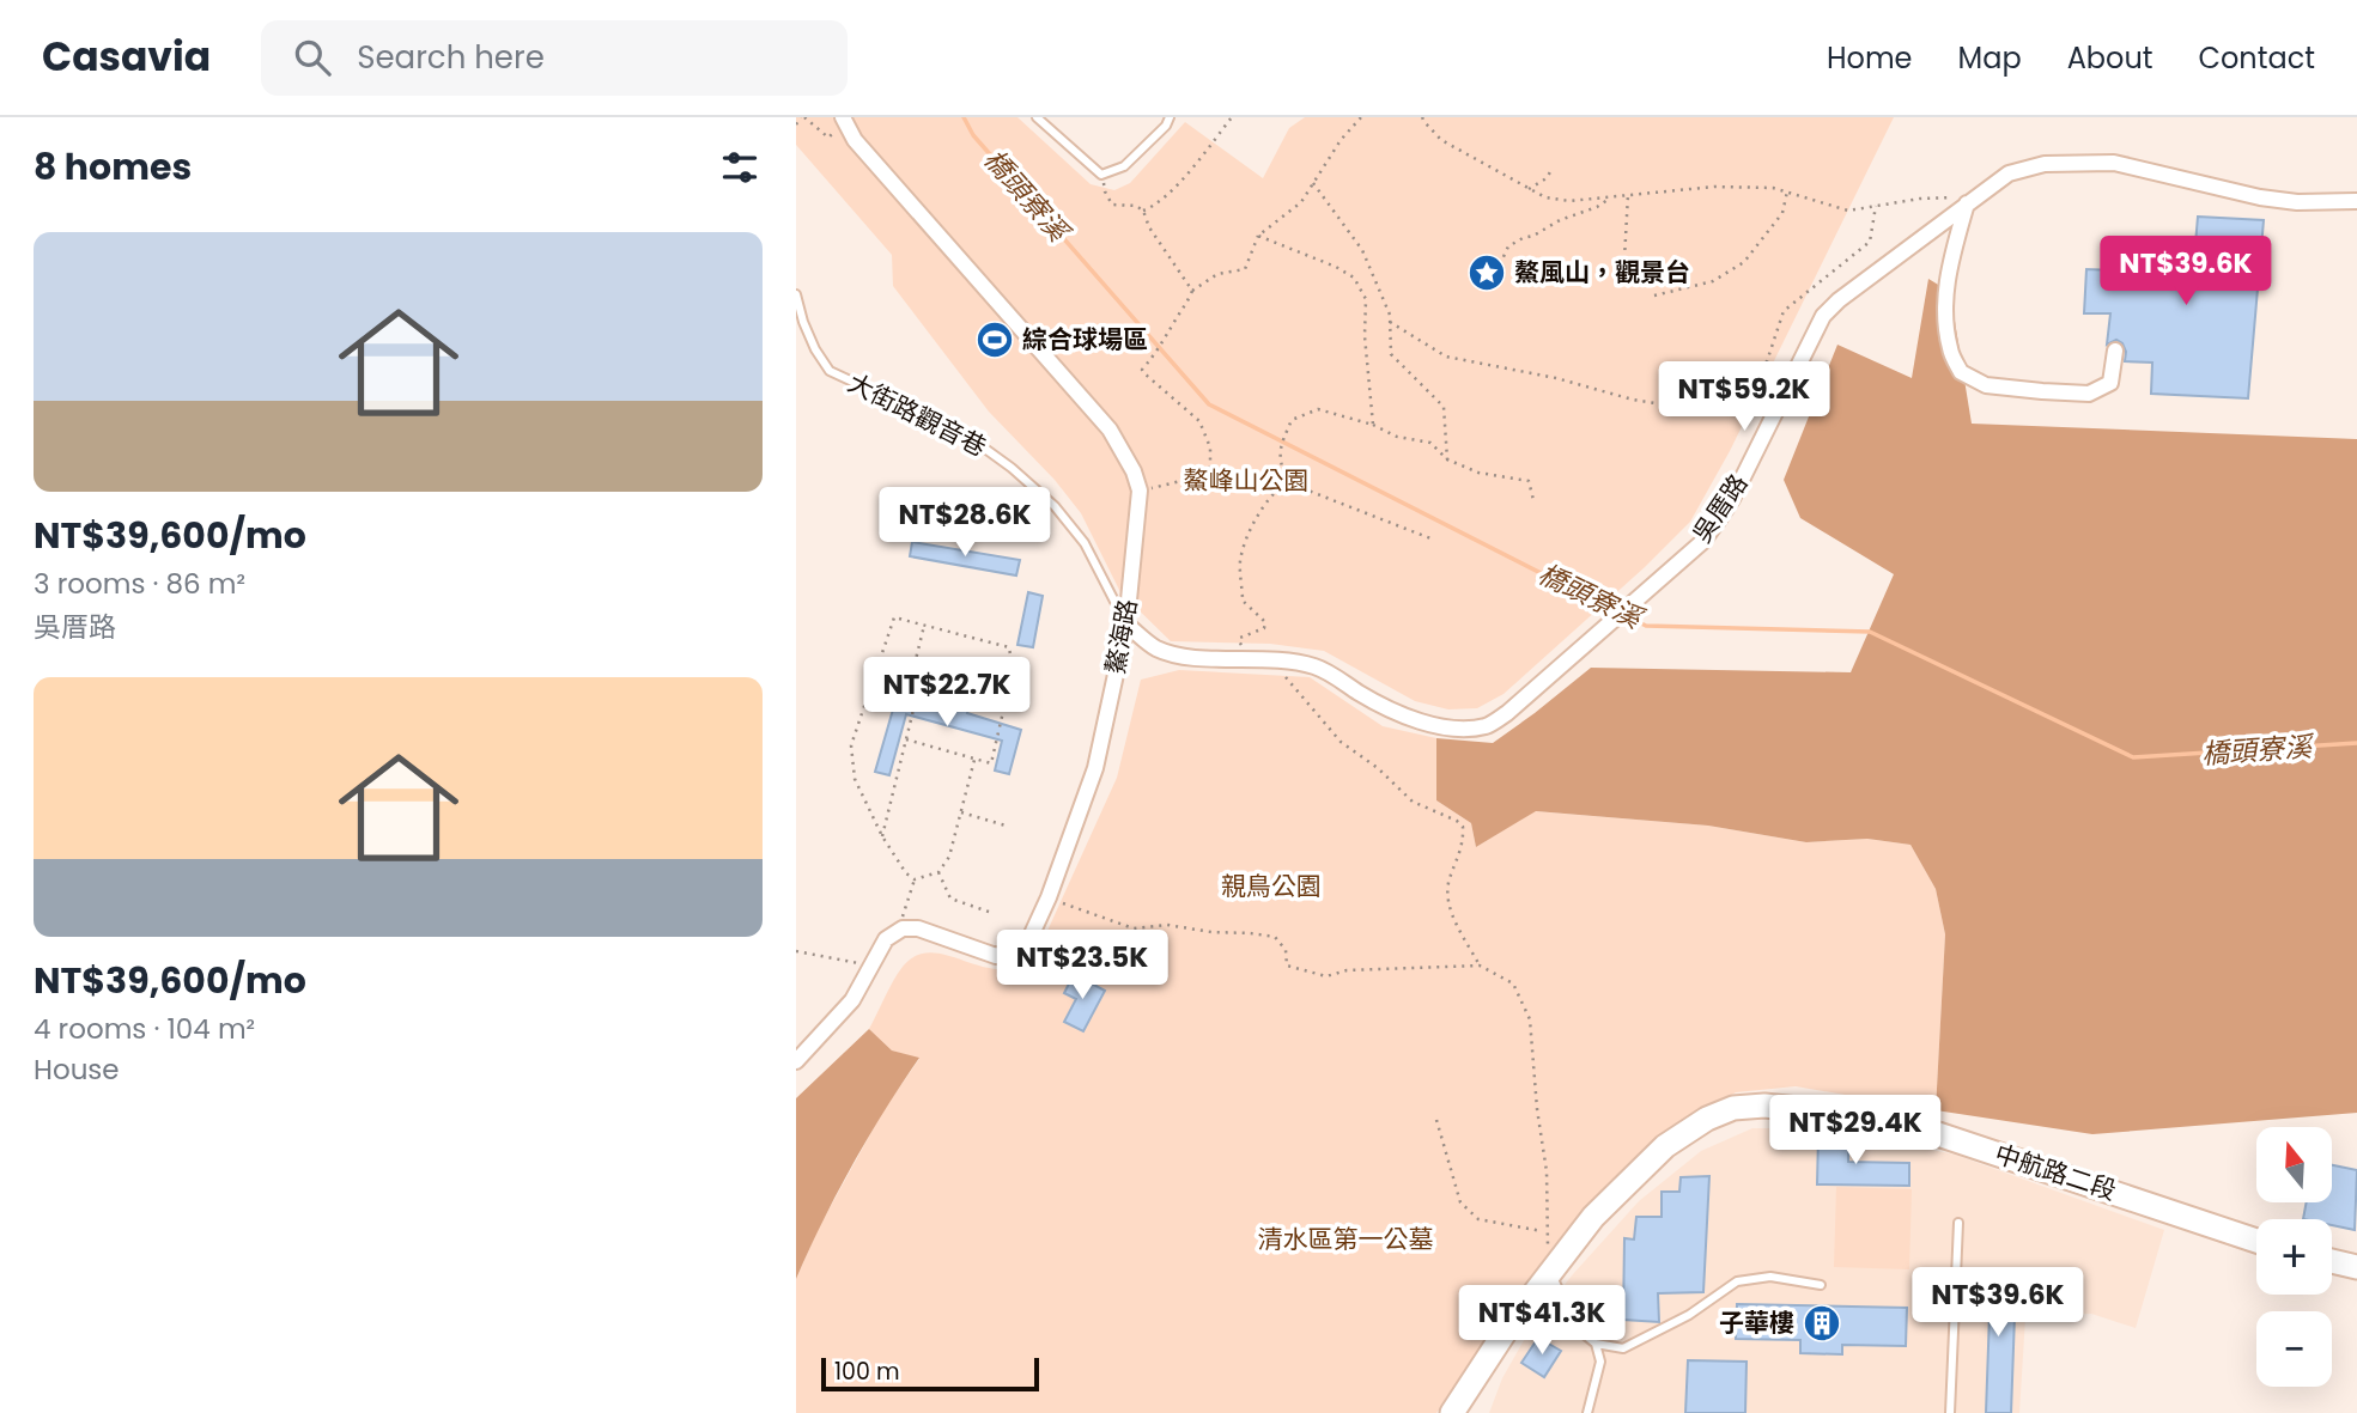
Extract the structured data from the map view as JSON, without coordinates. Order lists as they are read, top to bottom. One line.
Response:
{"streets":{"main road":["中航路二段"],"street":["吳厝路","鰲海路"],"lane":["大街路觀音巷"]},"crossings":[["大街路觀音巷","吳厝路"],["大街路觀音巷","鰲海路"],["吳厝路","鰲海路"]],"water":["橋頭寮溪"],"parks":["鰲峰山公園","親鳥公園","清水區第一公墓"],"places":{"place":["鰲風山，觀景台"],"sports":["綜合球場區"],"building":["子華樓"]},"scale_bar":"100 m","north":"top","page":{"header":"Casavia","search":"Search here","nav":["Home","Map","About","Contact"],"heading":"8 homes","list":[{"name":"NT$39,600/mo","note":"3 rooms · 86 m² · 吳厝路"},{"name":"NT$39,600/mo","note":"4 rooms · 104 m² · House"}],"price":["NT$39.6K","NT$59.2K","NT$28.6K","NT$22.7K","NT$23.5K","NT$29.4K","NT$39.6K","NT$41.3K"],"map_buttons":["+","−"],"scale":"100 m"}}
